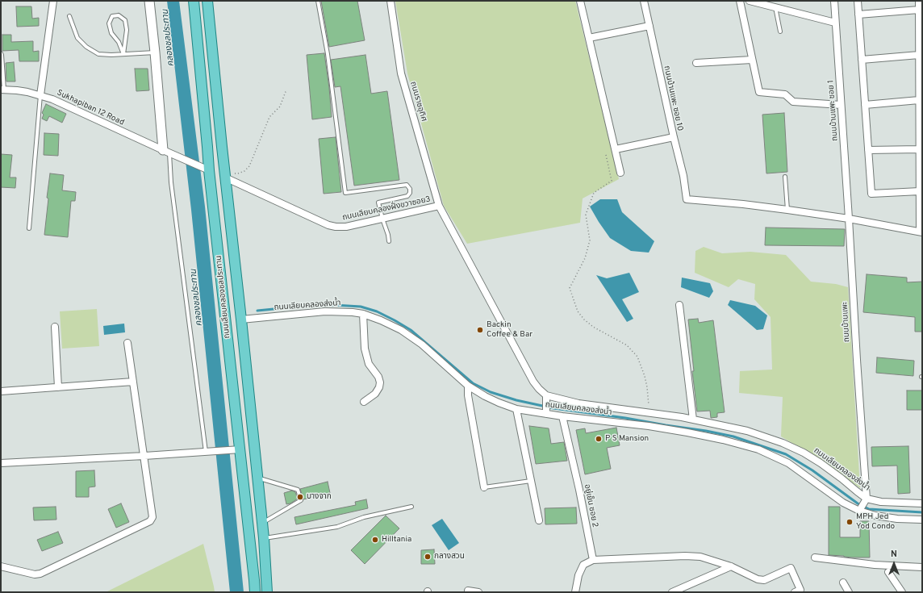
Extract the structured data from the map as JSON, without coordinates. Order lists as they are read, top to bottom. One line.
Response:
{"streets":{"main road":["ถนนเลียบคลองชลประทาน"],"street":["ถนนบ้านแพะ ซอย 10","ถนนราชอุทิศ","Sukhapiban 12 Road","ถนนบ้านแพะ ซอย 1","ถนนเลียบคลองฝั่งขวาซอย3","ถนนเลียบคลองส่งน้ำ","ถนนบ้านแพะ","อยู่เย็น ซอย 2"]},"crossings":[["ถนนราชอุทิศ","ถนนเลียบคลองฝั่งขวาซอย3"],["Sukhapiban 12 Road","ถนนเลียบคลองชลประทาน"],["ถนนบ้านแพะ ซอย 1","ถนนบ้านแพะ"],["ถนนเลียบคลองฝั่งขวาซอย3","ถนนเลียบคลองชลประทาน"],["ถนนเลียบคลองฝั่งขวาซอย3","ถนนเลียบคลองส่งน้ำ"],["ถนนเลียบคลองชลประทาน","ถนนเลียบคลองส่งน้ำ"],["ถนนเลียบคลองส่งน้ำ","ถนนบ้านแพะ"],["ถนนเลียบคลองส่งน้ำ","อยู่เย็น ซอย 2"]],"water":["คลองชลประทาน"],"places":["Backin Coffee & Bar","P S Mansion","บางจาก","MPH Jed Yod Condo","Hilltania","กลางสวน"],"north":"top"}
